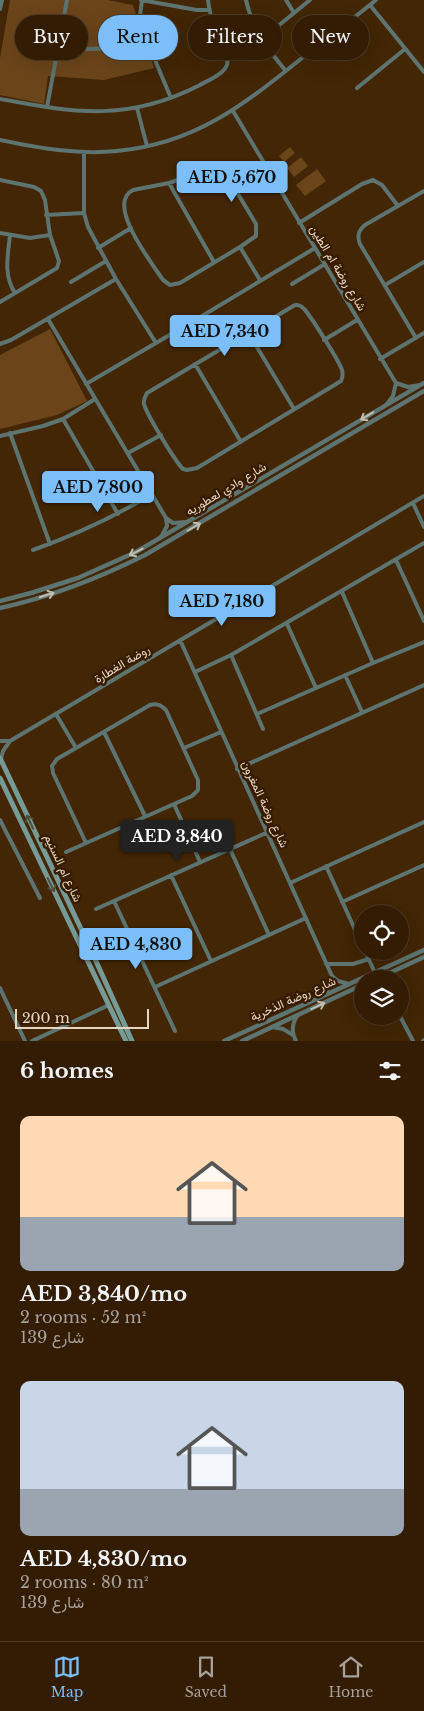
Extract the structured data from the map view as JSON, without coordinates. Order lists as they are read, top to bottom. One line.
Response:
{"streets":{"main road":["شارع ام السنيم"],"street":["شارع روضة ام الطين","شارع وادي لعطوريه","روضة الغطارة","شارع روضة المغرون","شارع روضة الذخرية"]},"crossings":[["روضة الغطارة","شارع روضة المغرون"]],"scale_bar":"200 m","page":{"chip":["Buy","Rent","Filters","New"],"price":["AED 5,670","AED 7,340","AED 7,800","AED 7,180","AED 3,840","AED 4,830"],"scale":"200 m","heading":"6 homes","list":[{"name":"AED 3,840/mo","note":"2 rooms · 52 m² · شارع 139"},{"name":"AED 4,830/mo","note":"2 rooms · 80 m² · شارع 139"}],"tabs":["Map","Saved","Home"]}}
